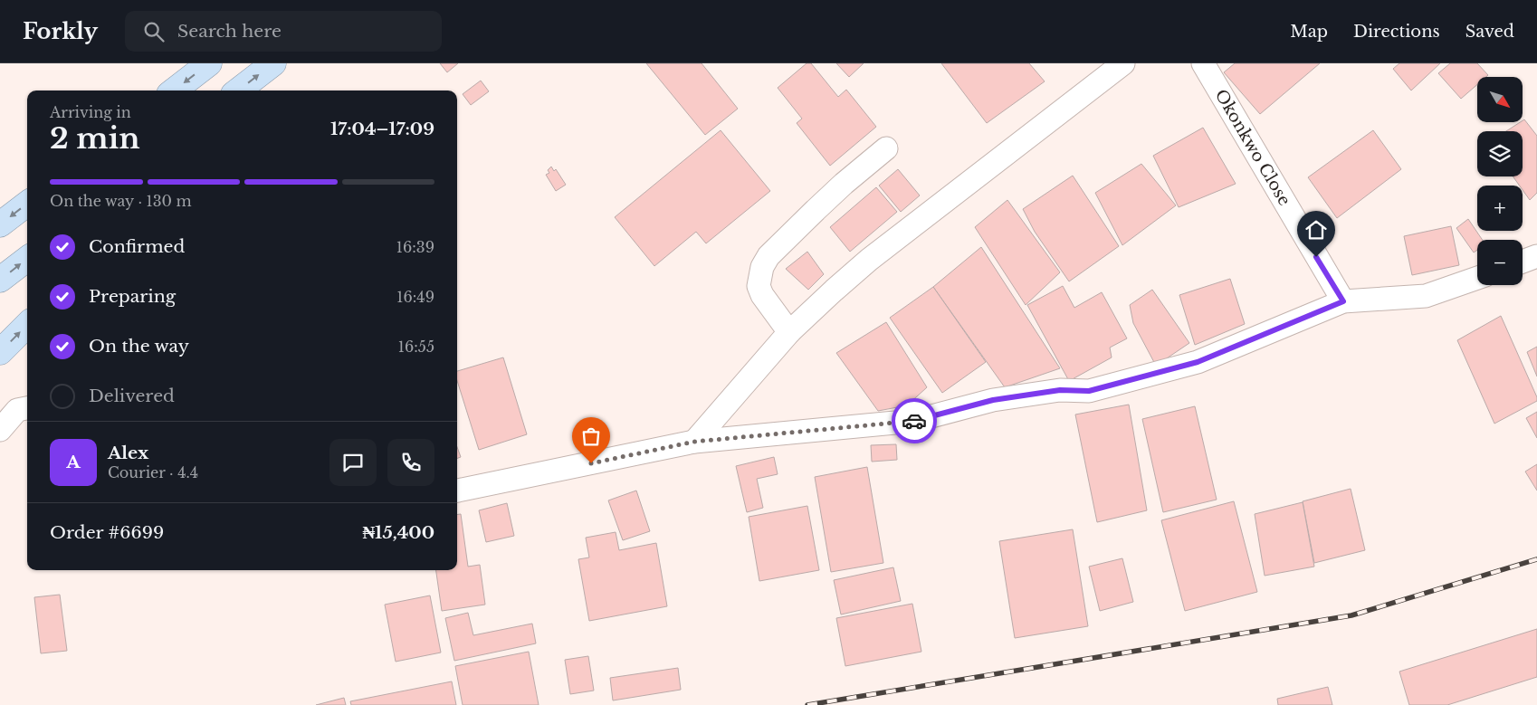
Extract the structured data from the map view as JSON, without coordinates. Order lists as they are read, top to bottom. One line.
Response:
{"streets":{"street":["Okonkwo Close"]},"north":"bottom right","page":{"header":"Forkly","search":"Search here","nav":["Map","Directions","Saved"],"map_buttons":["+","−"],"heading":["2 min","Arriving in","17:04–17:09"],"panel":["Alex","Courier · 4.4","Order #6699","₦15,400"],"bar":"On the way · 130 m","list":[["Confirmed","16:39"],["Preparing","16:49"],["On the way","16:55"],"Delivered"],"round":"A"}}
